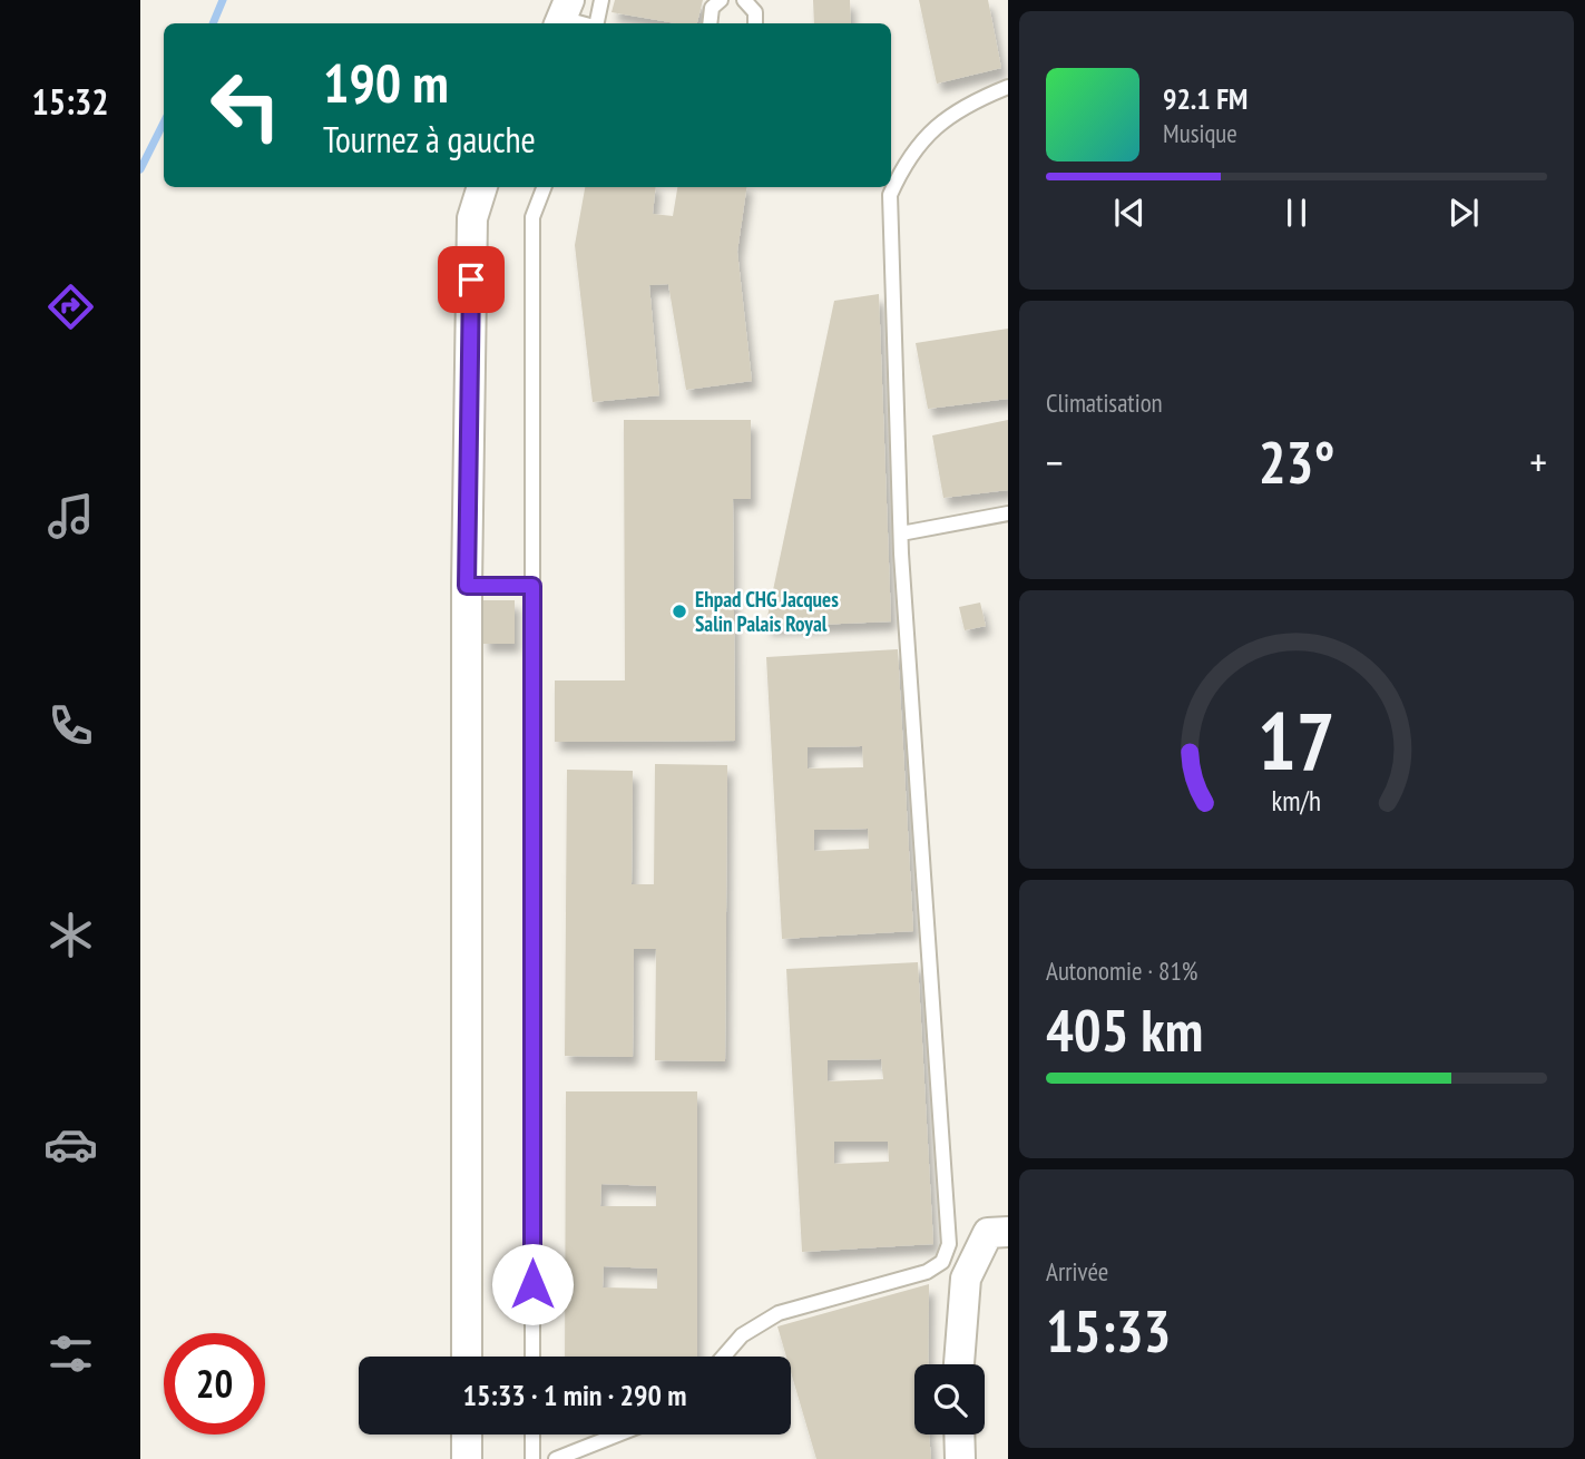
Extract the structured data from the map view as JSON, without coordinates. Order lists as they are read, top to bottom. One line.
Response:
{"places":["Ehpad CHG Jacques Salin Palais Royal"],"page":{"tabs":"15:32","turn":["190 m","Tournez à gauche"],"song":["92.1 FM","Musique"],"tile":["Climatisation",["Autonomie · 81%","405 km"],["Arrivée","15:33"]],"heat":["−","23°","+"],"limit":"20","trip":"15:33 · 1 min · 290 m","gauge":["17","km/h"]}}
